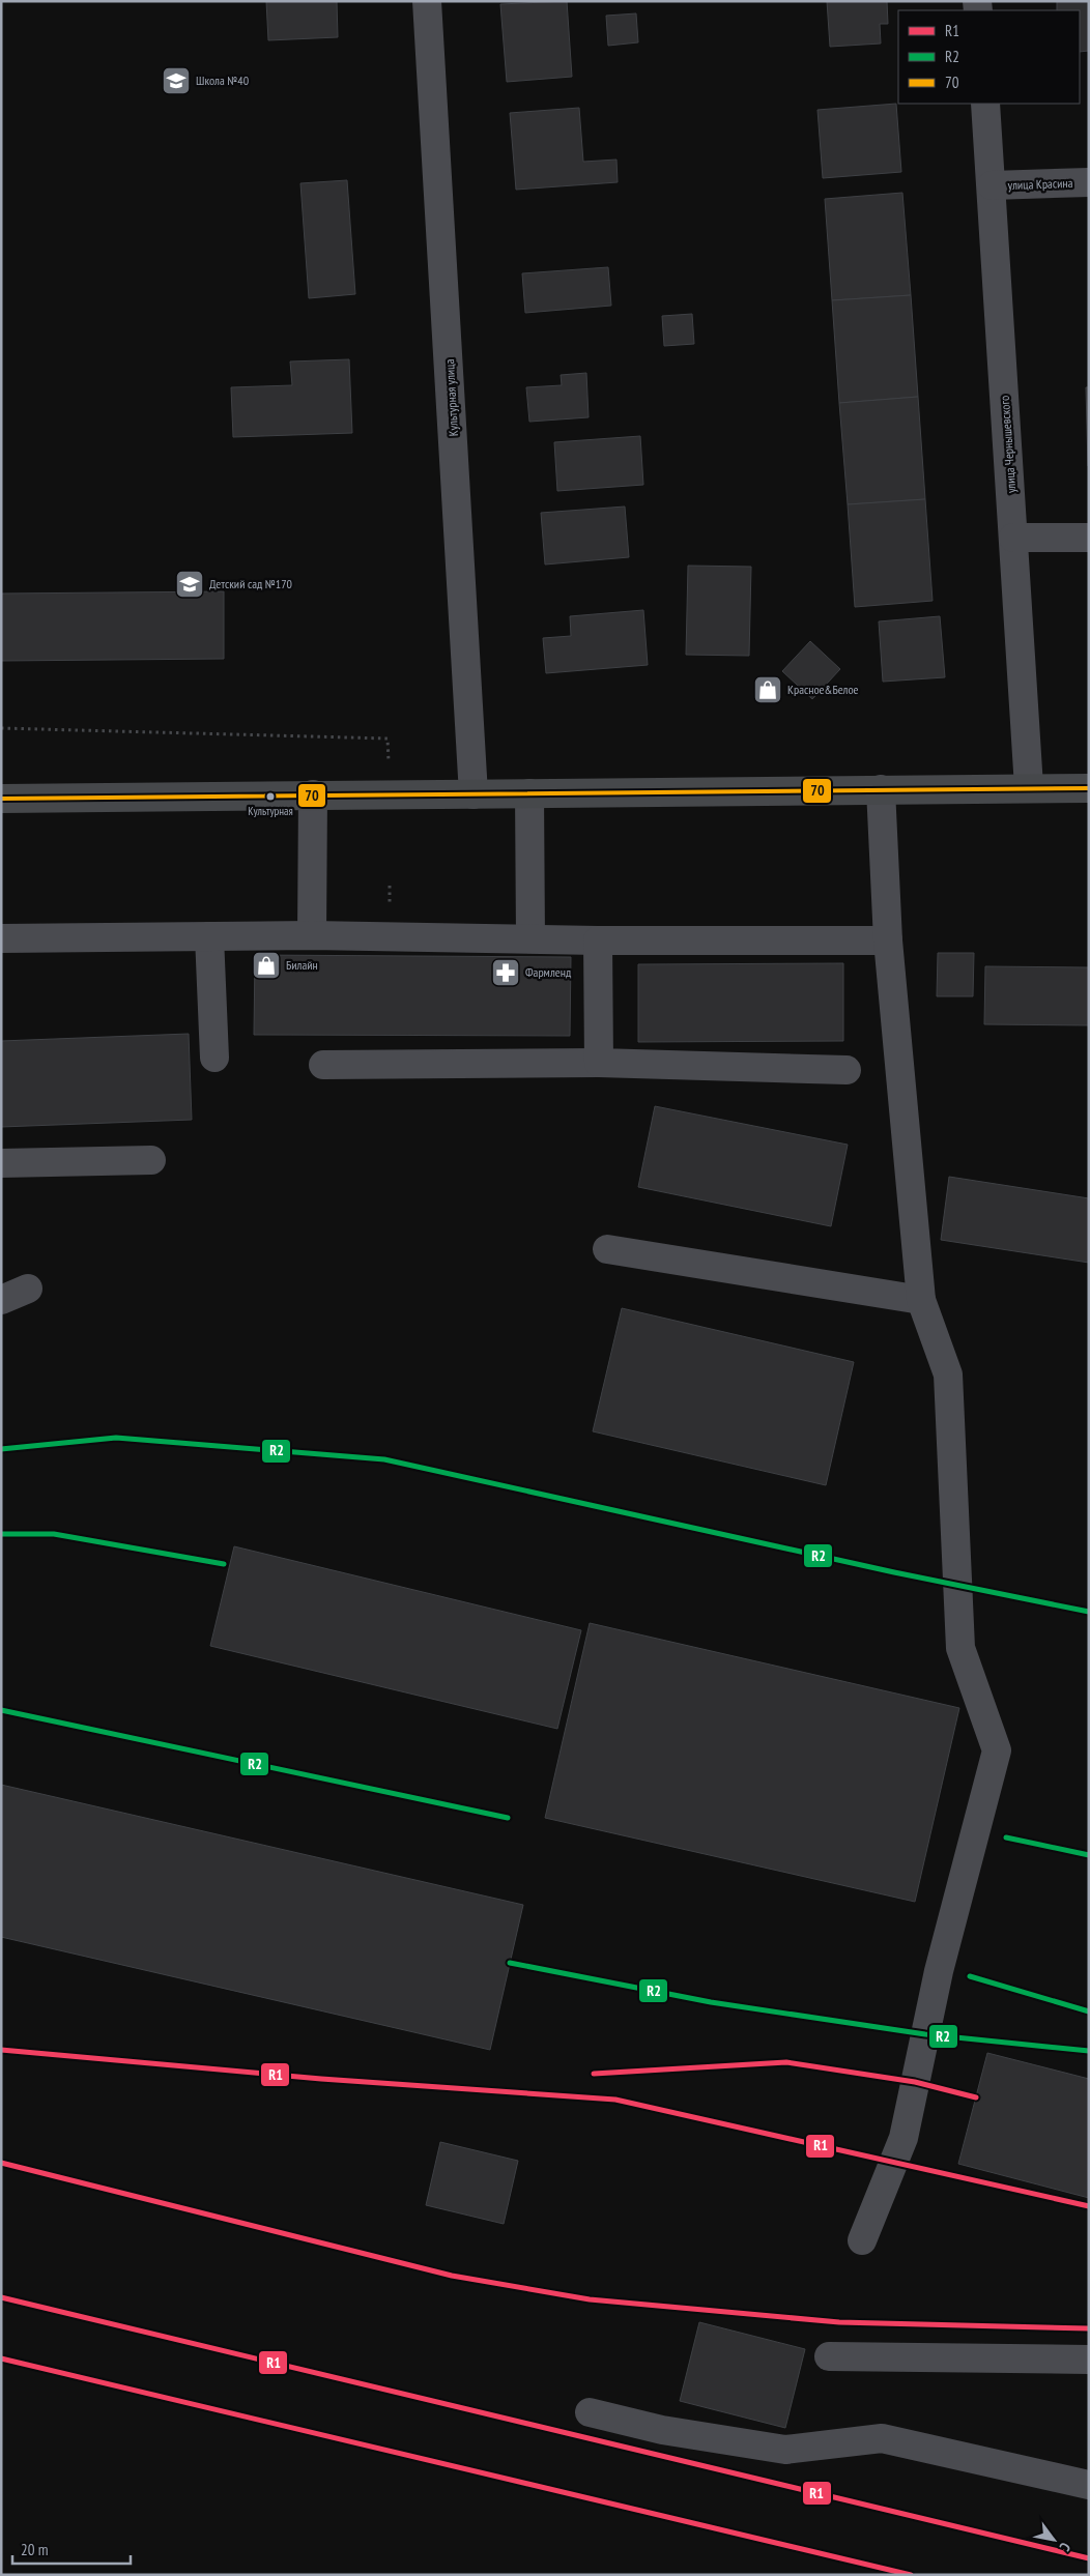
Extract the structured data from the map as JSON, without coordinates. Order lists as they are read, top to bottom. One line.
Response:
{"streets":{"street":["улица Красина","Культурная улица","улица Чернышевского"]},"crossings":[["улица Красина","улица Чернышевского"]],"places":{"school or university":["Школа №40","Детский сад №170"],"shop":["Красное&Белое","Билайн"],"other":["Культурная"],"pharmacy":["Фармленд"]},"lines":["transit line 70","transit line R2","transit line R1"],"legend":["R1","R2","70"],"scale_bar":"20 m","north":"bottom right"}
